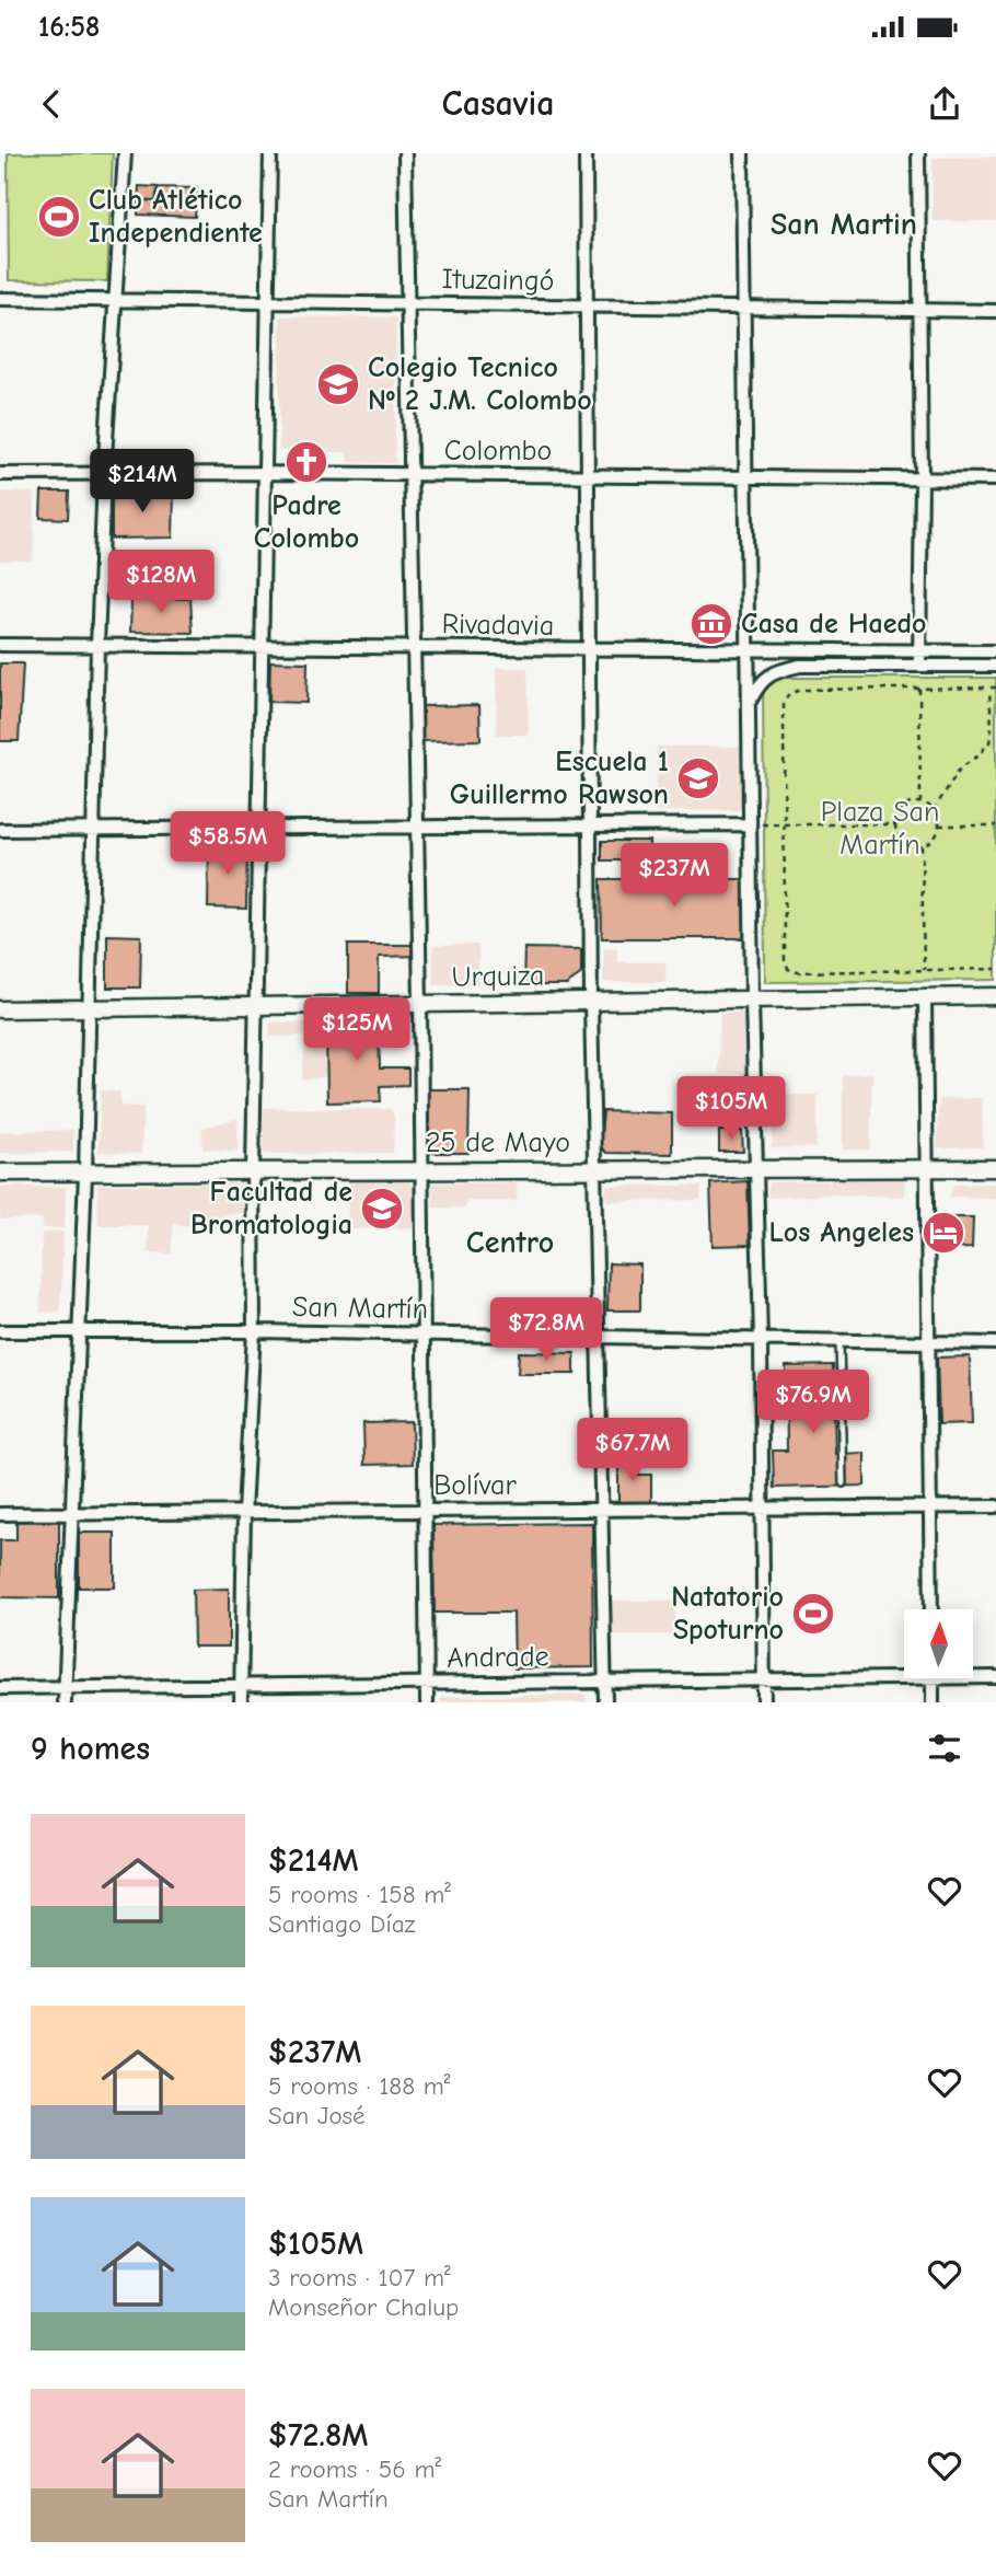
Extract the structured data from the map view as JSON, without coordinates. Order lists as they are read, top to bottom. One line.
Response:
{"streets":{"street":["Ituzaingó","Colombo","Rivadavia","Urquiza","25 de Mayo","San Martín","Bolívar","Andrade"]},"districts":["San Martin","Centro"],"parks":["Plaza San Martín"],"places":{"sports":["Club Atlético Independiente","Natatorio Spoturno"],"school or university":["Colegio Tecnico Nº 2 J.M. Colombo","Escuela 1 Guillermo Rawson","Facultad de Bromatologia"],"church":["Padre Colombo"],"museum":["Casa de Haedo"],"hotel":["Los Angeles"]},"north":"top","page":{"status":"16:58","header":"Casavia","price":["$214M","$128M","$58.5M","$237M","$125M","$105M","$72.8M","$76.9M","$67.7M"],"heading":"9 homes","list":[{"name":"$214M","note":"5 rooms · 158 m² · Santiago Díaz"},{"name":"$237M","note":"5 rooms · 188 m² · San José"},{"name":"$105M","note":"3 rooms · 107 m² · Monseñor Chalup"},{"name":"$72.8M","note":"2 rooms · 56 m² · San Martín"}]}}
